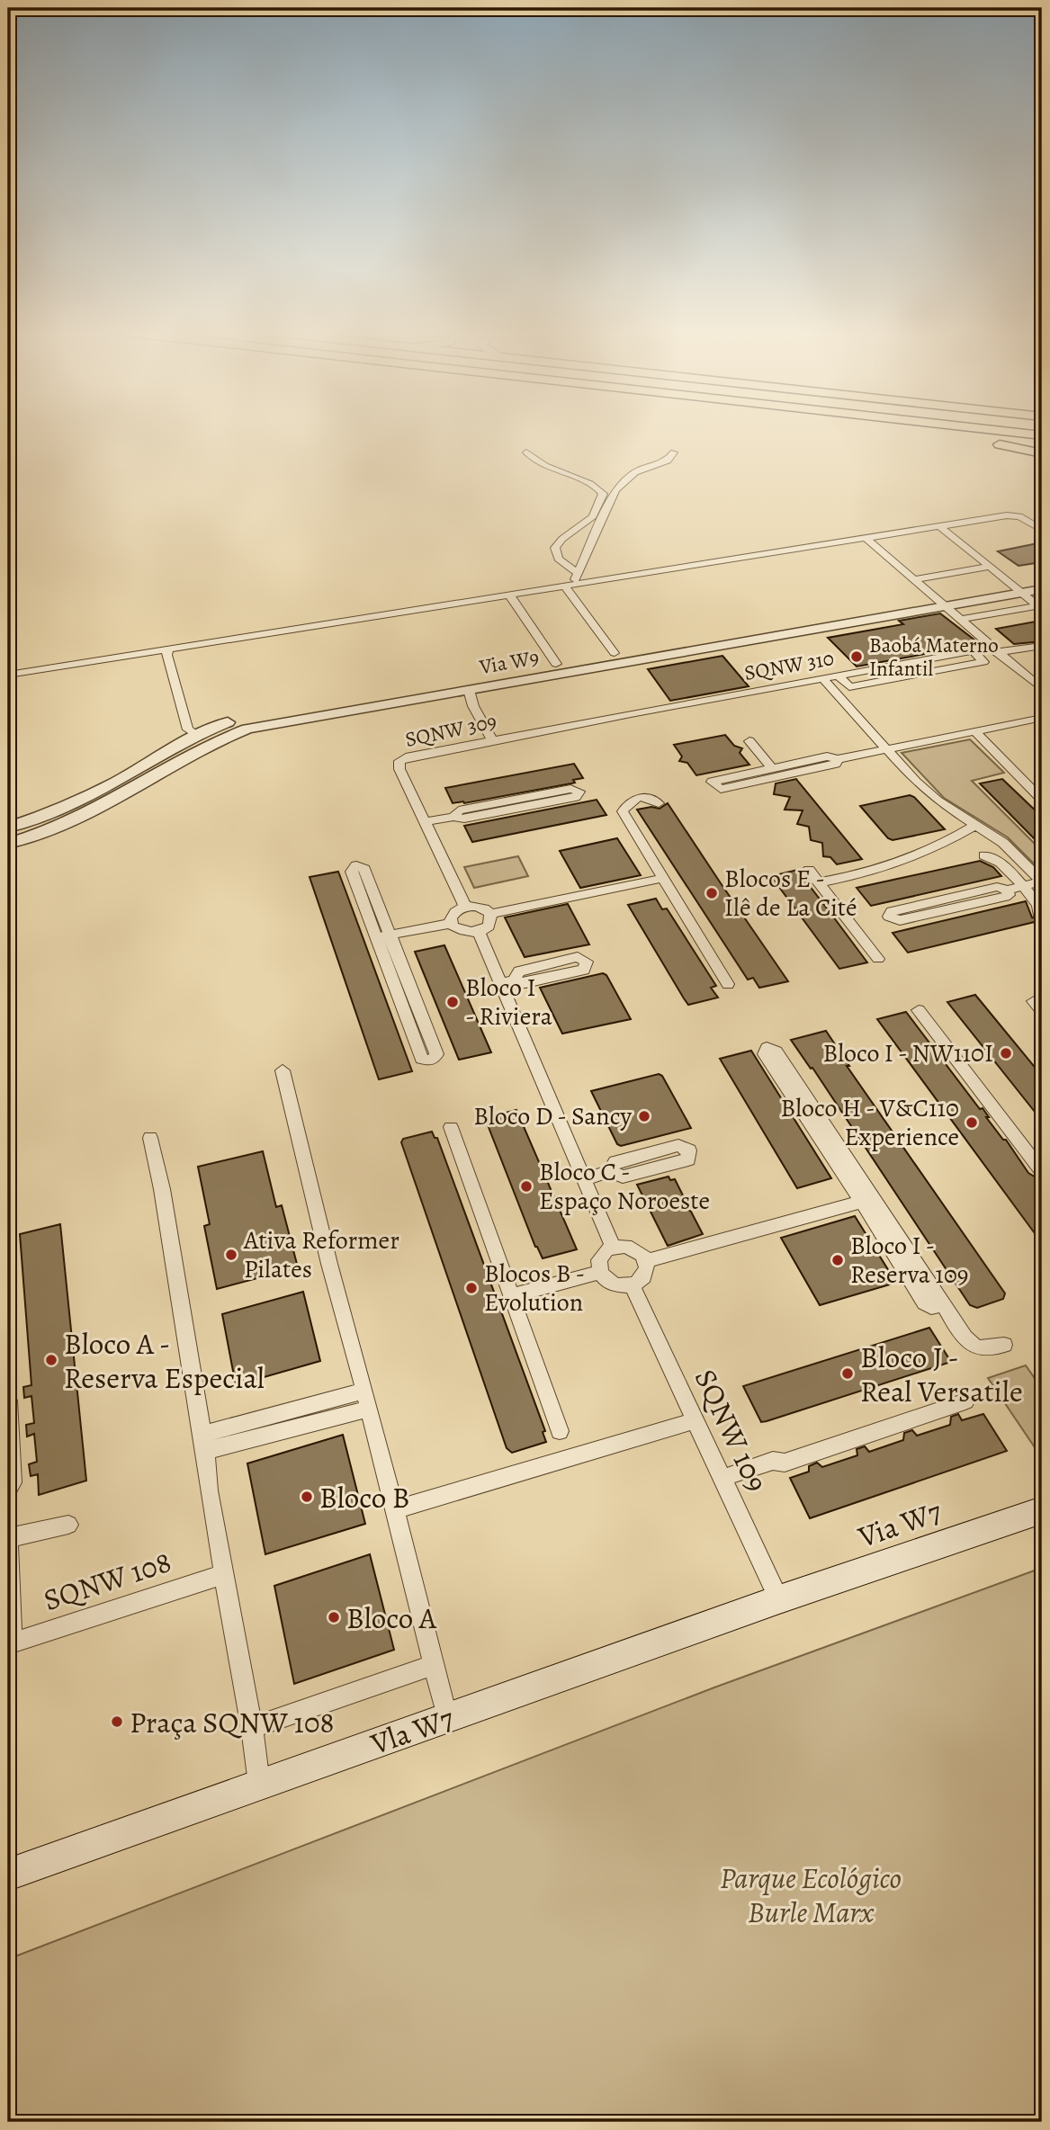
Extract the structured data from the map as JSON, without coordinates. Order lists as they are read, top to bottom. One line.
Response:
{"streets":{"main road":["Via W7","Vla W7"],"street":["Via W9","SQNW 310","SQNW 309","SQNW 109","SQNW 108"]},"crossings":[["SQNW 310","SQNW 309"],["SQNW 109","Via W7"],["SQNW 109","Vla W7"],["Via W7","Vla W7"]],"parks":["Parque Ecológico Burle Marx"],"places":["Baobá Materno Infantil","Blocos E - Ilê de La Cité","Bloco I - Riviera","Bloco I - NW110I","Bloco D - Sancy","Bloco H - V&C110 Experience","Bloco C - Espaço Noroeste","Ativa Reformer Pilates","Bloco I - Reserva 109","Blocos B - Evolution","Bloco A - Reserva Especial","Bloco J - Real Versatile","Bloco B","Bloco A","Praça SQNW 108"]}
